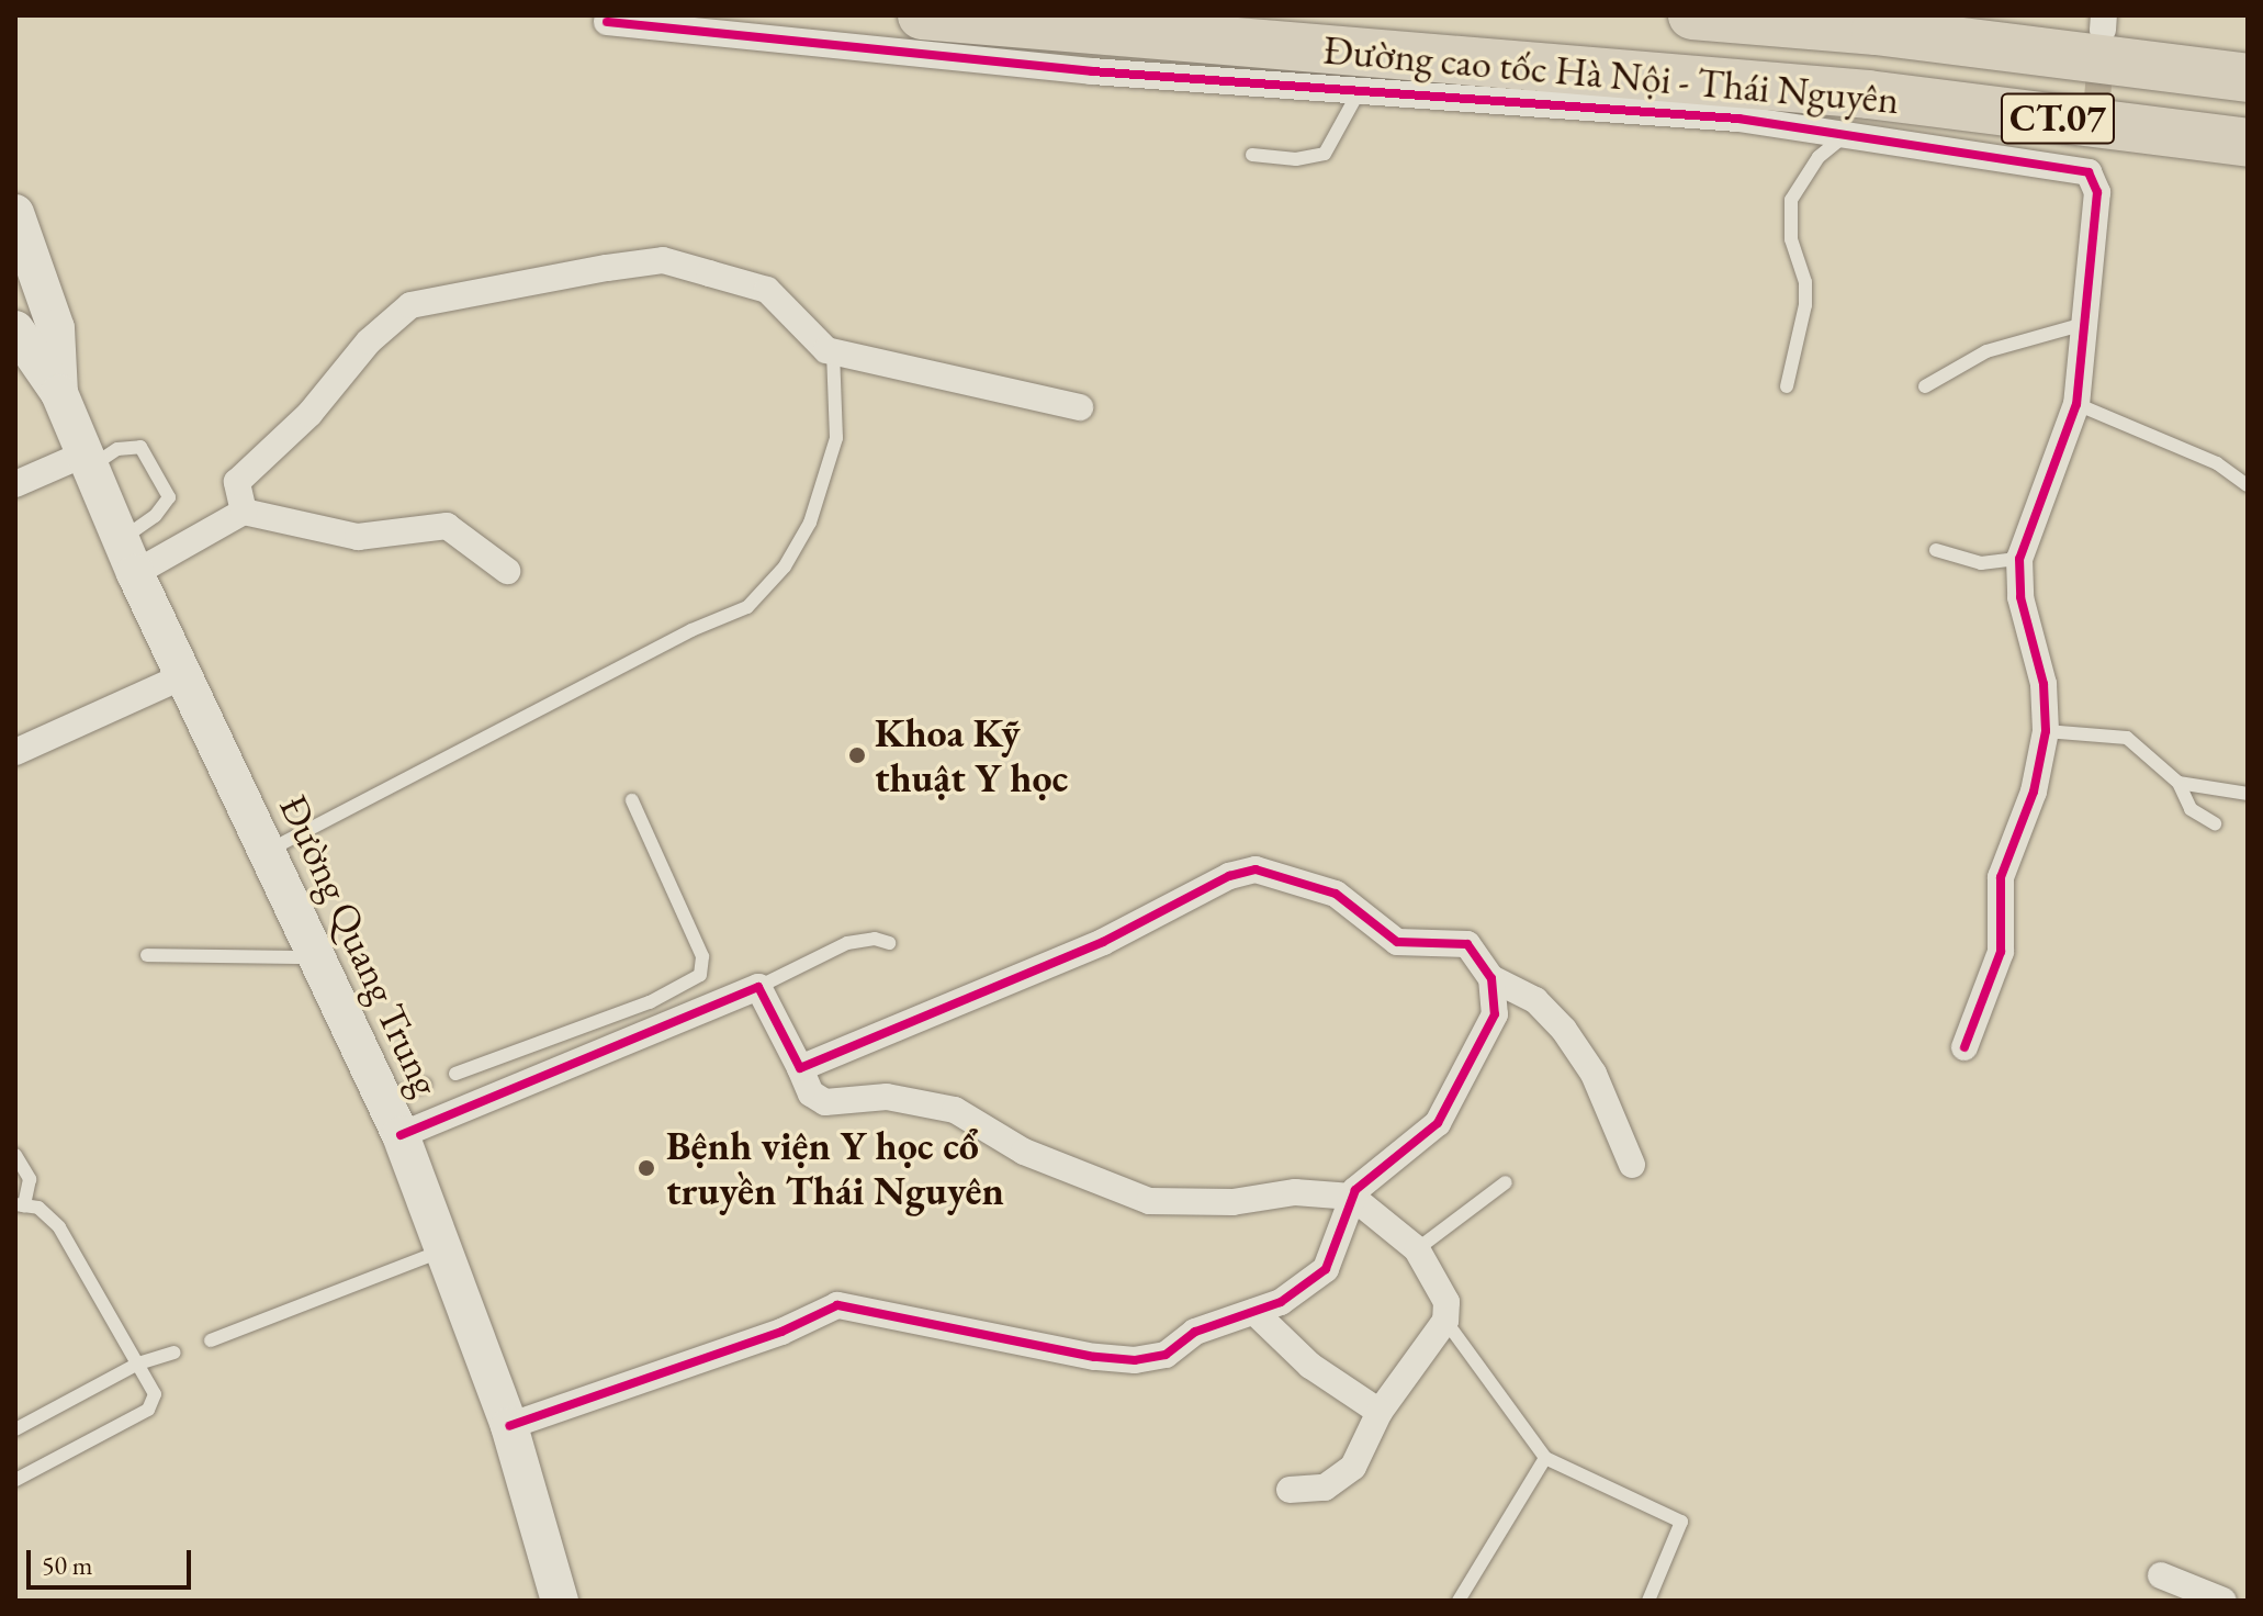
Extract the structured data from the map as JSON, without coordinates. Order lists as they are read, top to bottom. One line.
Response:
{"streets":{"highway":["Đường cao tốc Hà Nội - Thái Nguyên","CT.07"],"main road":["Đường Quang Trung"]},"places":["Khoa Kỹ thuật Y học","Bệnh viện Y học cổ truyền Thái Nguyên"],"scale_bar":"50 m"}
